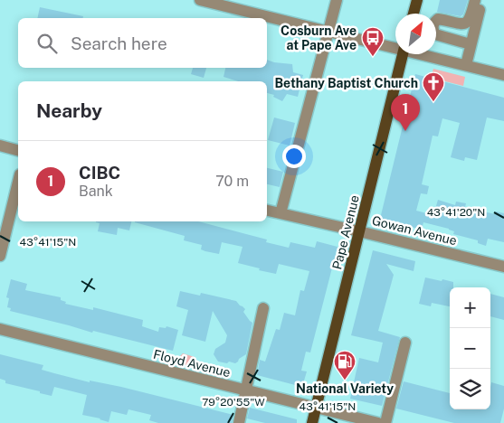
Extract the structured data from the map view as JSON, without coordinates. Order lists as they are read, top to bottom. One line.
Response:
{"streets":{"main road":["Pape Avenue"],"street":["Gowan Avenue","Floyd Avenue"]},"crossings":[["Gowan Avenue","Pape Avenue"],["Pape Avenue","Floyd Avenue"]],"places":{"bus stop":["Cosburn Ave at Pape Ave"],"church":["Bethany Baptist Church"],"fuel station":["National Variety"]},"north":"top right","page":{"search":"Search here","heading":"Nearby","pins":"1","list":[{"mark":"1","name":"CIBC","note":"Bank","value":"70 m"}],"map_buttons":["+","−"]},"coordinates":["43°41'20\"N","43°41'15\"N","79°20'55\"W"]}
